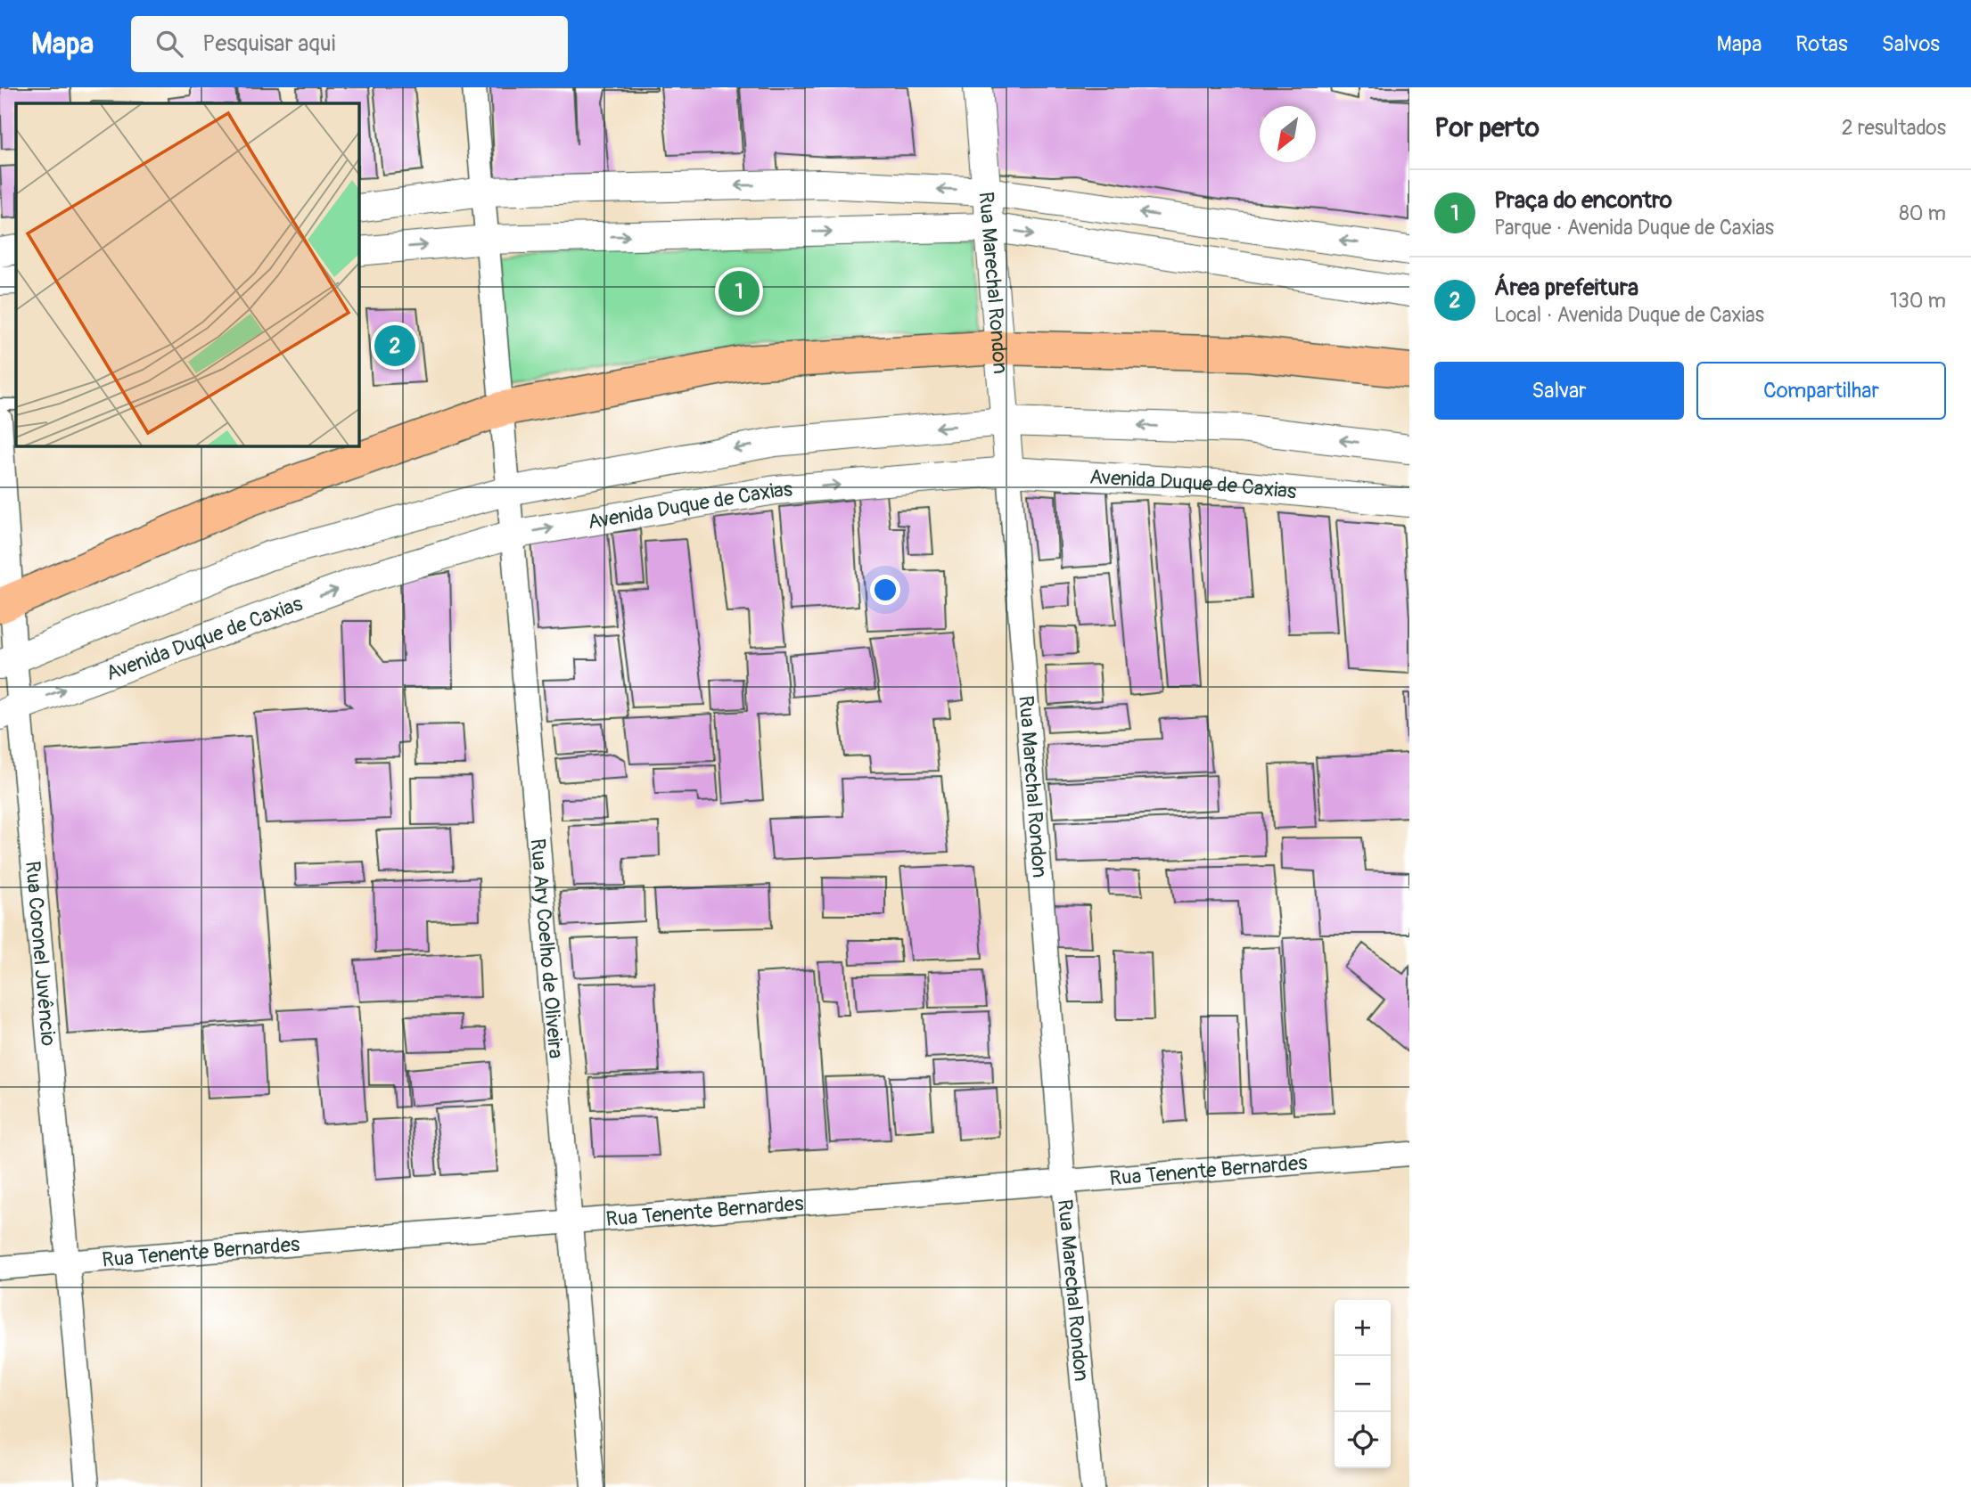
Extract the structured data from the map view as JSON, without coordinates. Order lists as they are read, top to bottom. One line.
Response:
{"streets":{"street":["Rua Marechal Rondon","Avenida Duque de Caxias","Rua Ary Coelho de Oliveira","Rua Coronel Juvêncio","Rua Tenente Bernardes"]},"crossings":[["Rua Marechal Rondon","Avenida Duque de Caxias"],["Rua Marechal Rondon","Rua Tenente Bernardes"],["Avenida Duque de Caxias","Rua Ary Coelho de Oliveira"],["Avenida Duque de Caxias","Rua Coronel Juvêncio"],["Rua Ary Coelho de Oliveira","Rua Tenente Bernardes"],["Rua Coronel Juvêncio","Rua Tenente Bernardes"]],"north":"bottom left","page":{"header":"Mapa","search":"Pesquisar aqui","nav":["Mapa","Rotas","Salvos"],"heading":["Por perto","2 resultados"],"list":[{"mark":"1","name":"Praça do encontro","note":"Parque · Avenida Duque de Caxias","value":"80 m"},{"mark":"2","name":"Área prefeitura","note":"Local · Avenida Duque de Caxias","value":"130 m"}],"pins":["1","2"],"buttons":["Salvar","Compartilhar"],"map_buttons":["+","−"]}}
